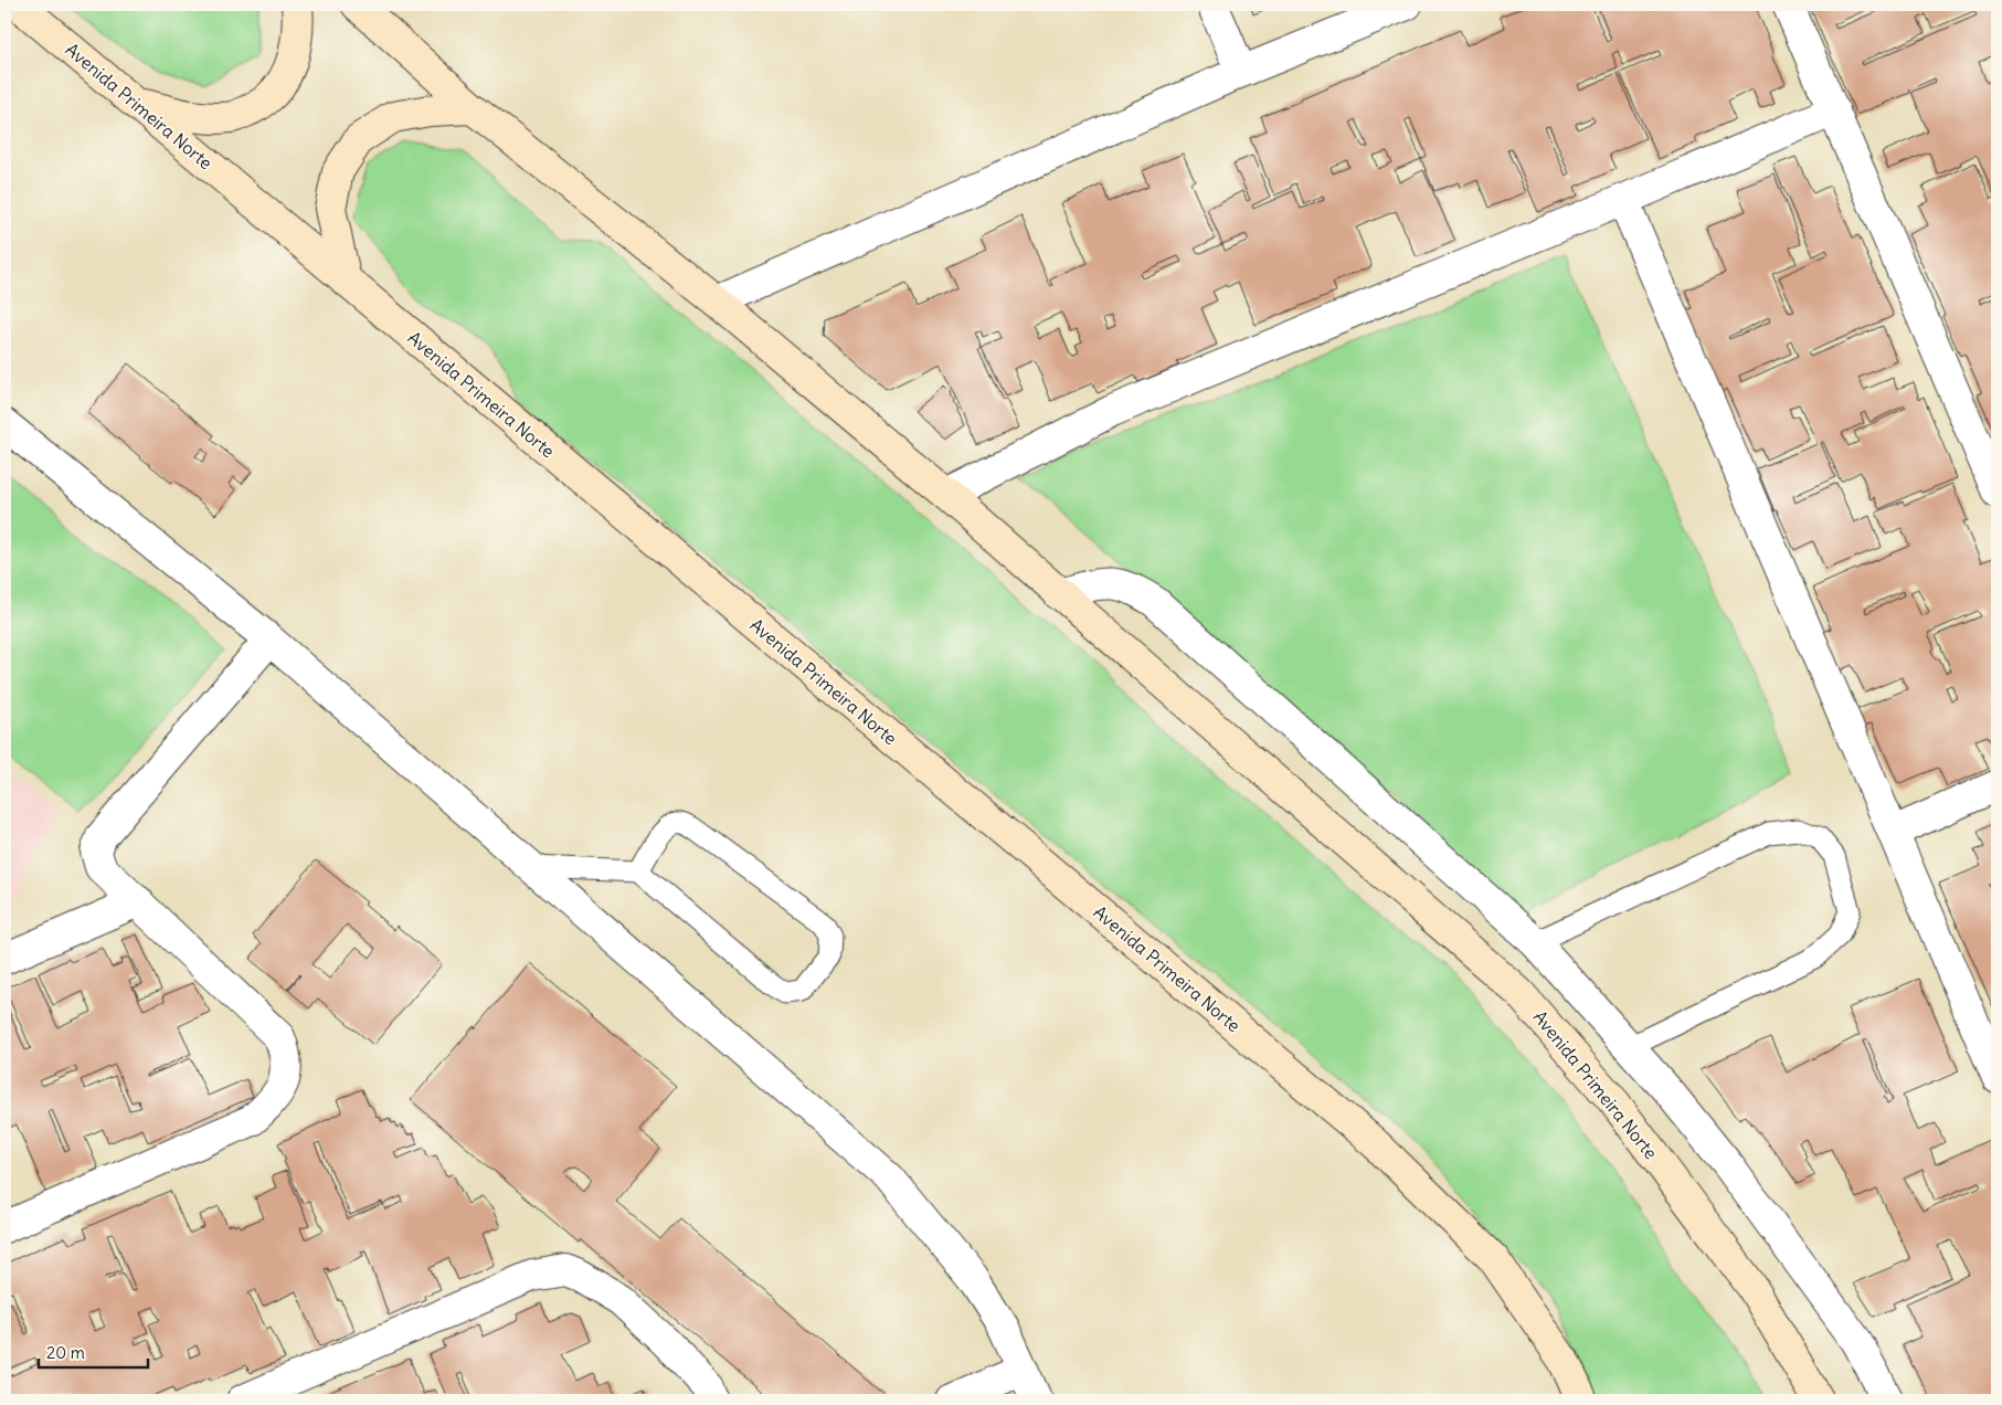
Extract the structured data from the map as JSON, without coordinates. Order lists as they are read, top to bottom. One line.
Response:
{"streets":{"main road":["Avenida Primeira Norte"]},"scale_bar":"20 m"}
